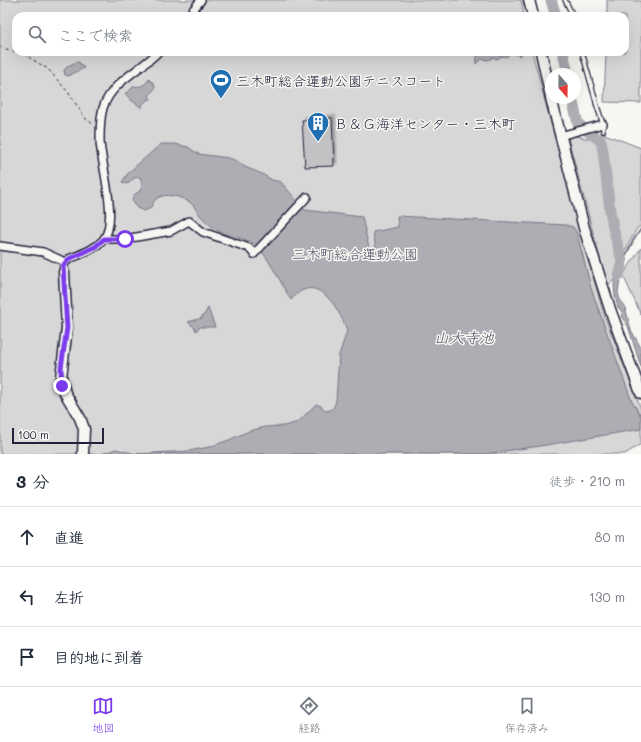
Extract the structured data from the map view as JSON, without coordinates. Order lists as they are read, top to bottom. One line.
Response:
{"water":["山大寺池"],"parks":["三木町総合運動公園"],"places":{"sports":["三木町総合運動公園テニスコート"],"building":["Ｂ＆Ｇ海洋センター・三木町"]},"scale_bar":"100 m","north":"bottom","page":{"search":"ここで検索","scale":"100 m","heading":["3 分","徒歩 · 210 m"],"list":[["直進","80 m"],["左折","130 m"],"目的地に到着"],"nav":["地図","経路","保存済み"]}}
